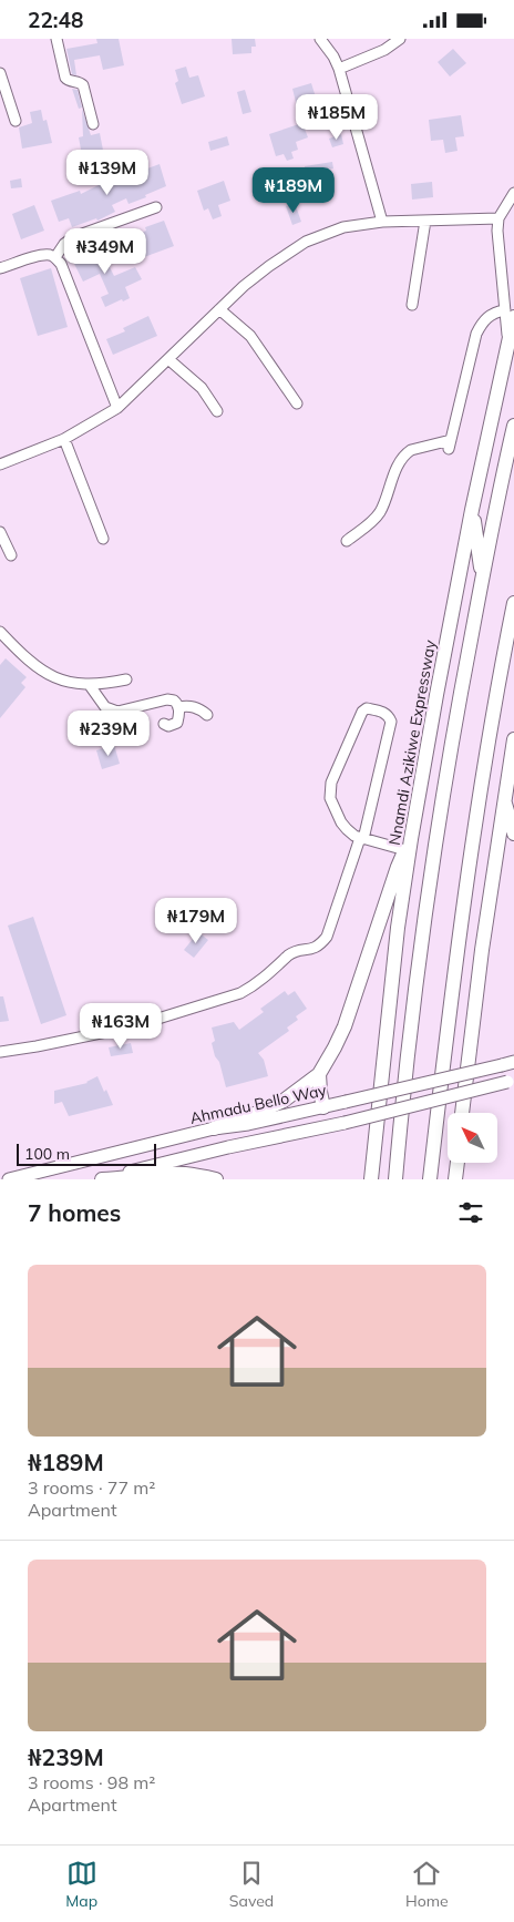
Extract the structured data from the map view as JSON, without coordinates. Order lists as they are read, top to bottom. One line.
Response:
{"streets":{"highway":["Nnamdi Azikiwe Expressway"],"main road":["Ahmadu Bello Way"]},"scale_bar":"100 m","north":"top left","page":{"status":"22:48","price":["₦185M","₦139M","₦189M","₦349M","₦239M","₦179M","₦163M"],"scale":"100 m","heading":"7 homes","list":[{"name":"₦189M","note":"3 rooms · 77 m² · Apartment"},{"name":"₦239M","note":"3 rooms · 98 m² · Apartment"}],"tabs":["Map","Saved","Home"]}}
